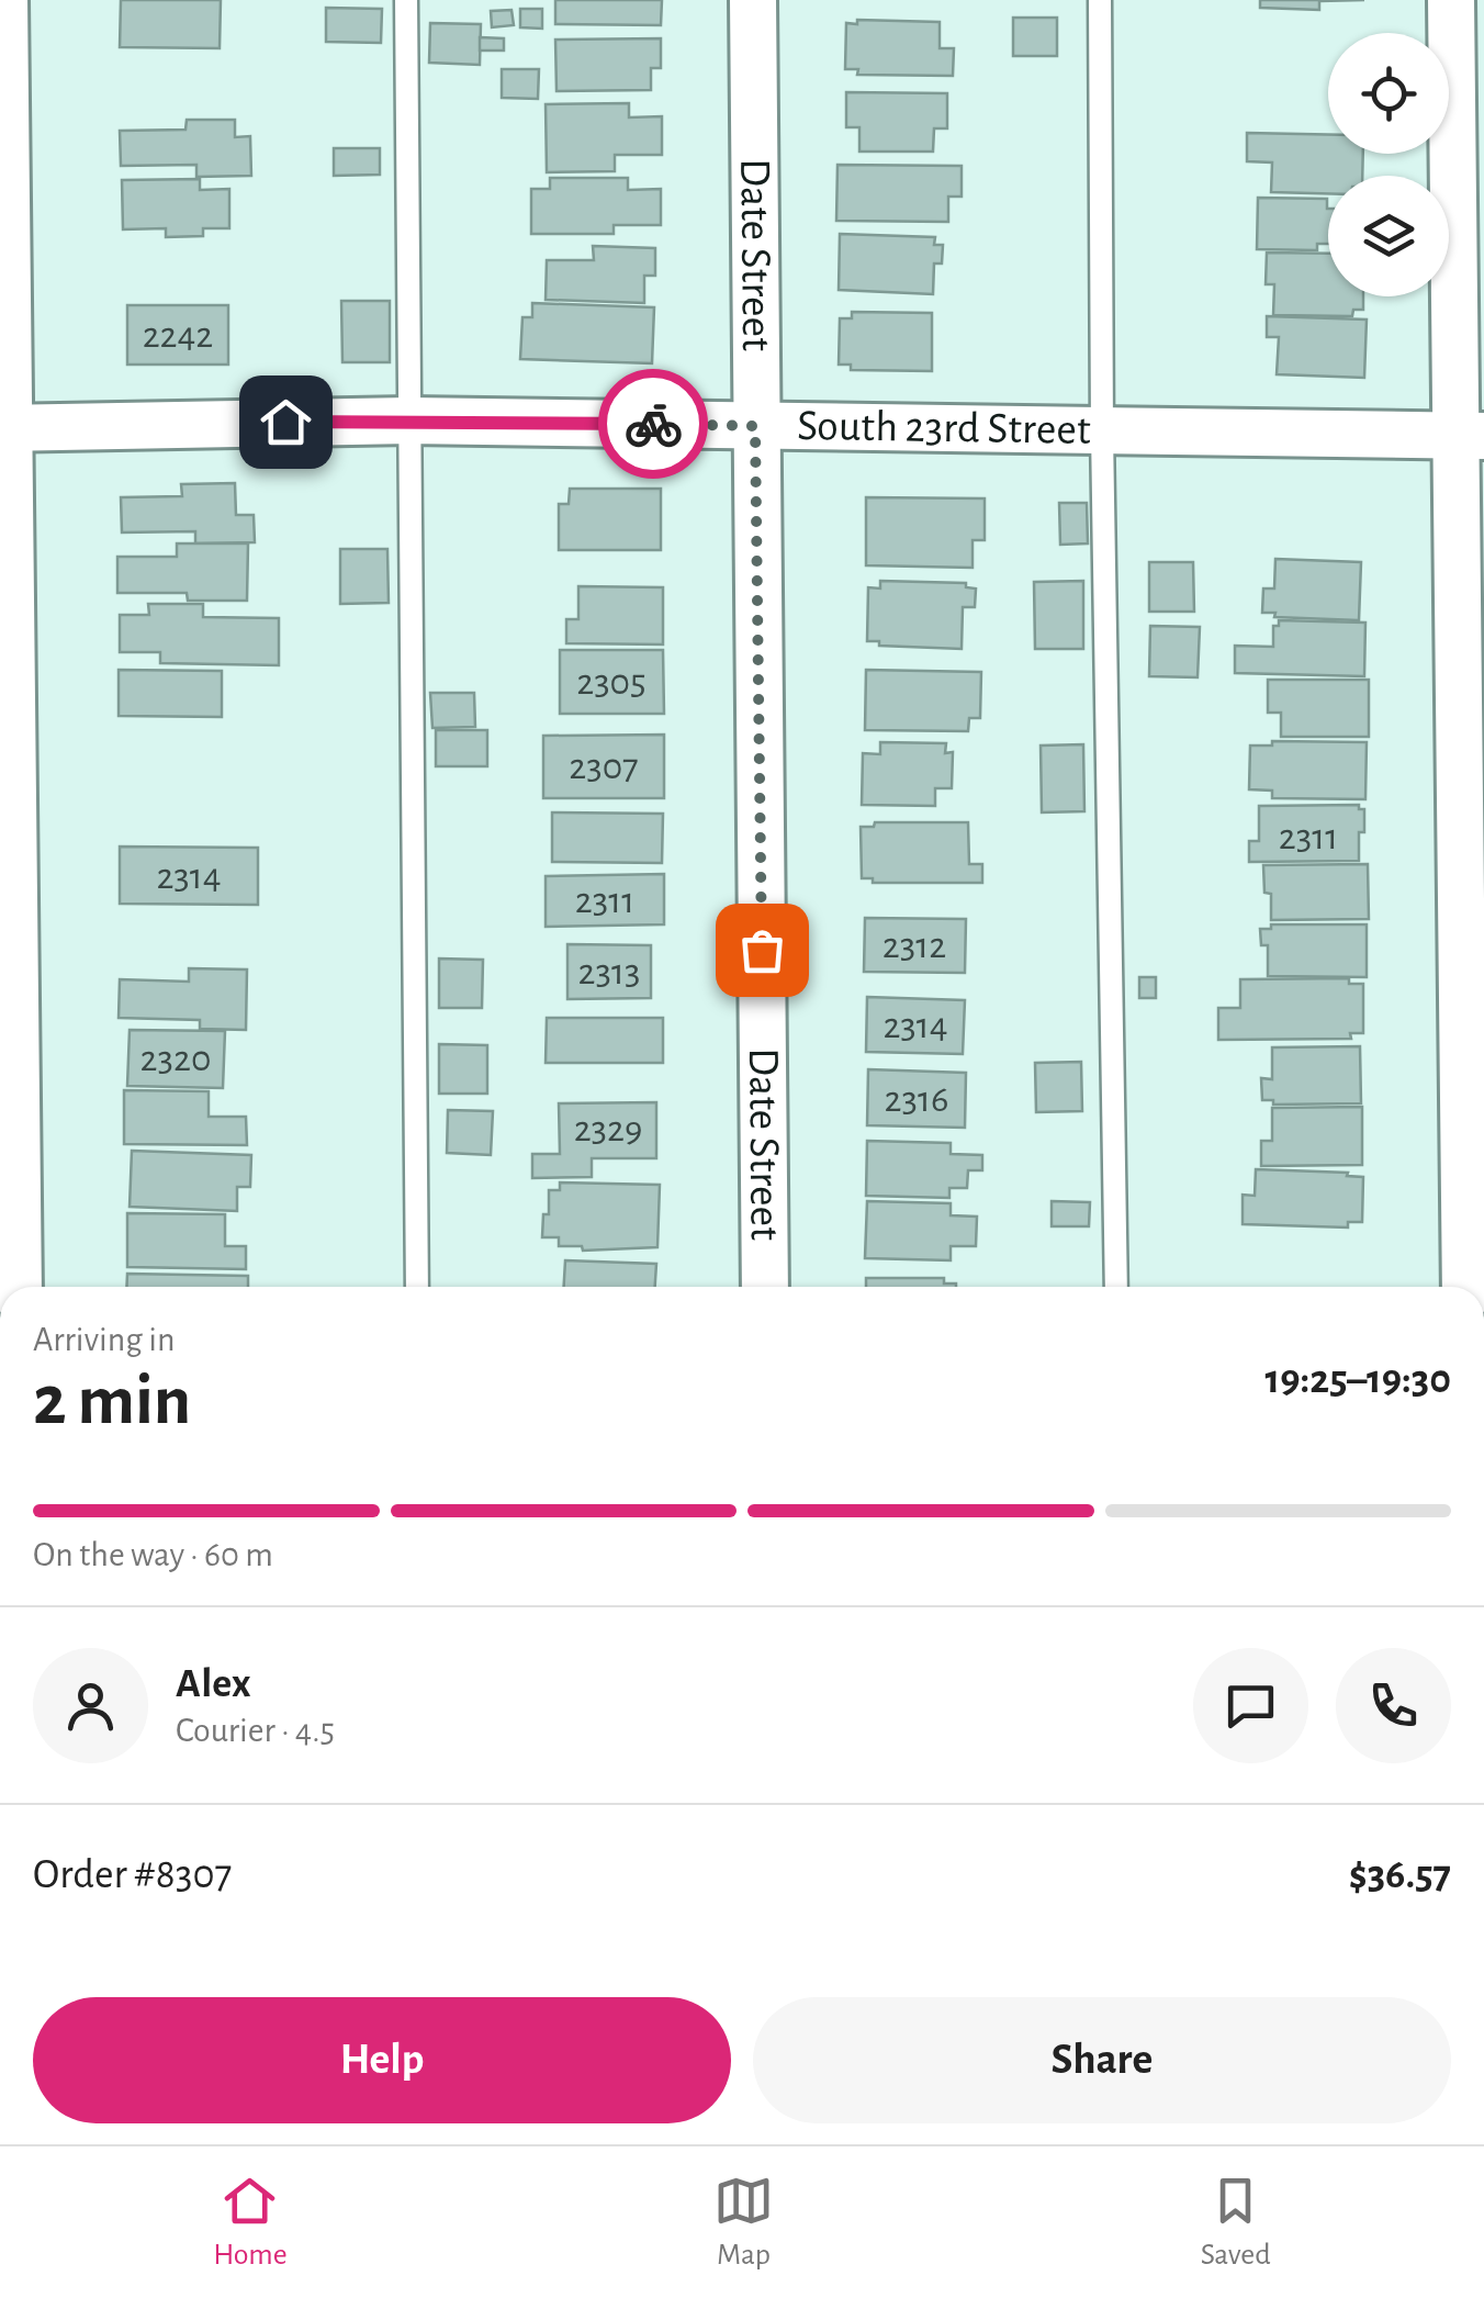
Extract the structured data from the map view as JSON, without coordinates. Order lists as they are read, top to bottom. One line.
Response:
{"streets":{"street":["Date Street","South 23rd Street"]},"crossings":[["Date Street","South 23rd Street"]],"house_numbers":["2242","2305","2307","2311","2314","2311","2312","2313","2314","2320","2316","2329"],"page":{"heading":["2 min","Arriving in","19:25–19:30"],"panel":["Alex","Courier · 4.5","Order #8307","$36.57"],"bar":"On the way · 60 m","buttons":["Help","Share"],"tabs":["Home","Map","Saved"]}}
